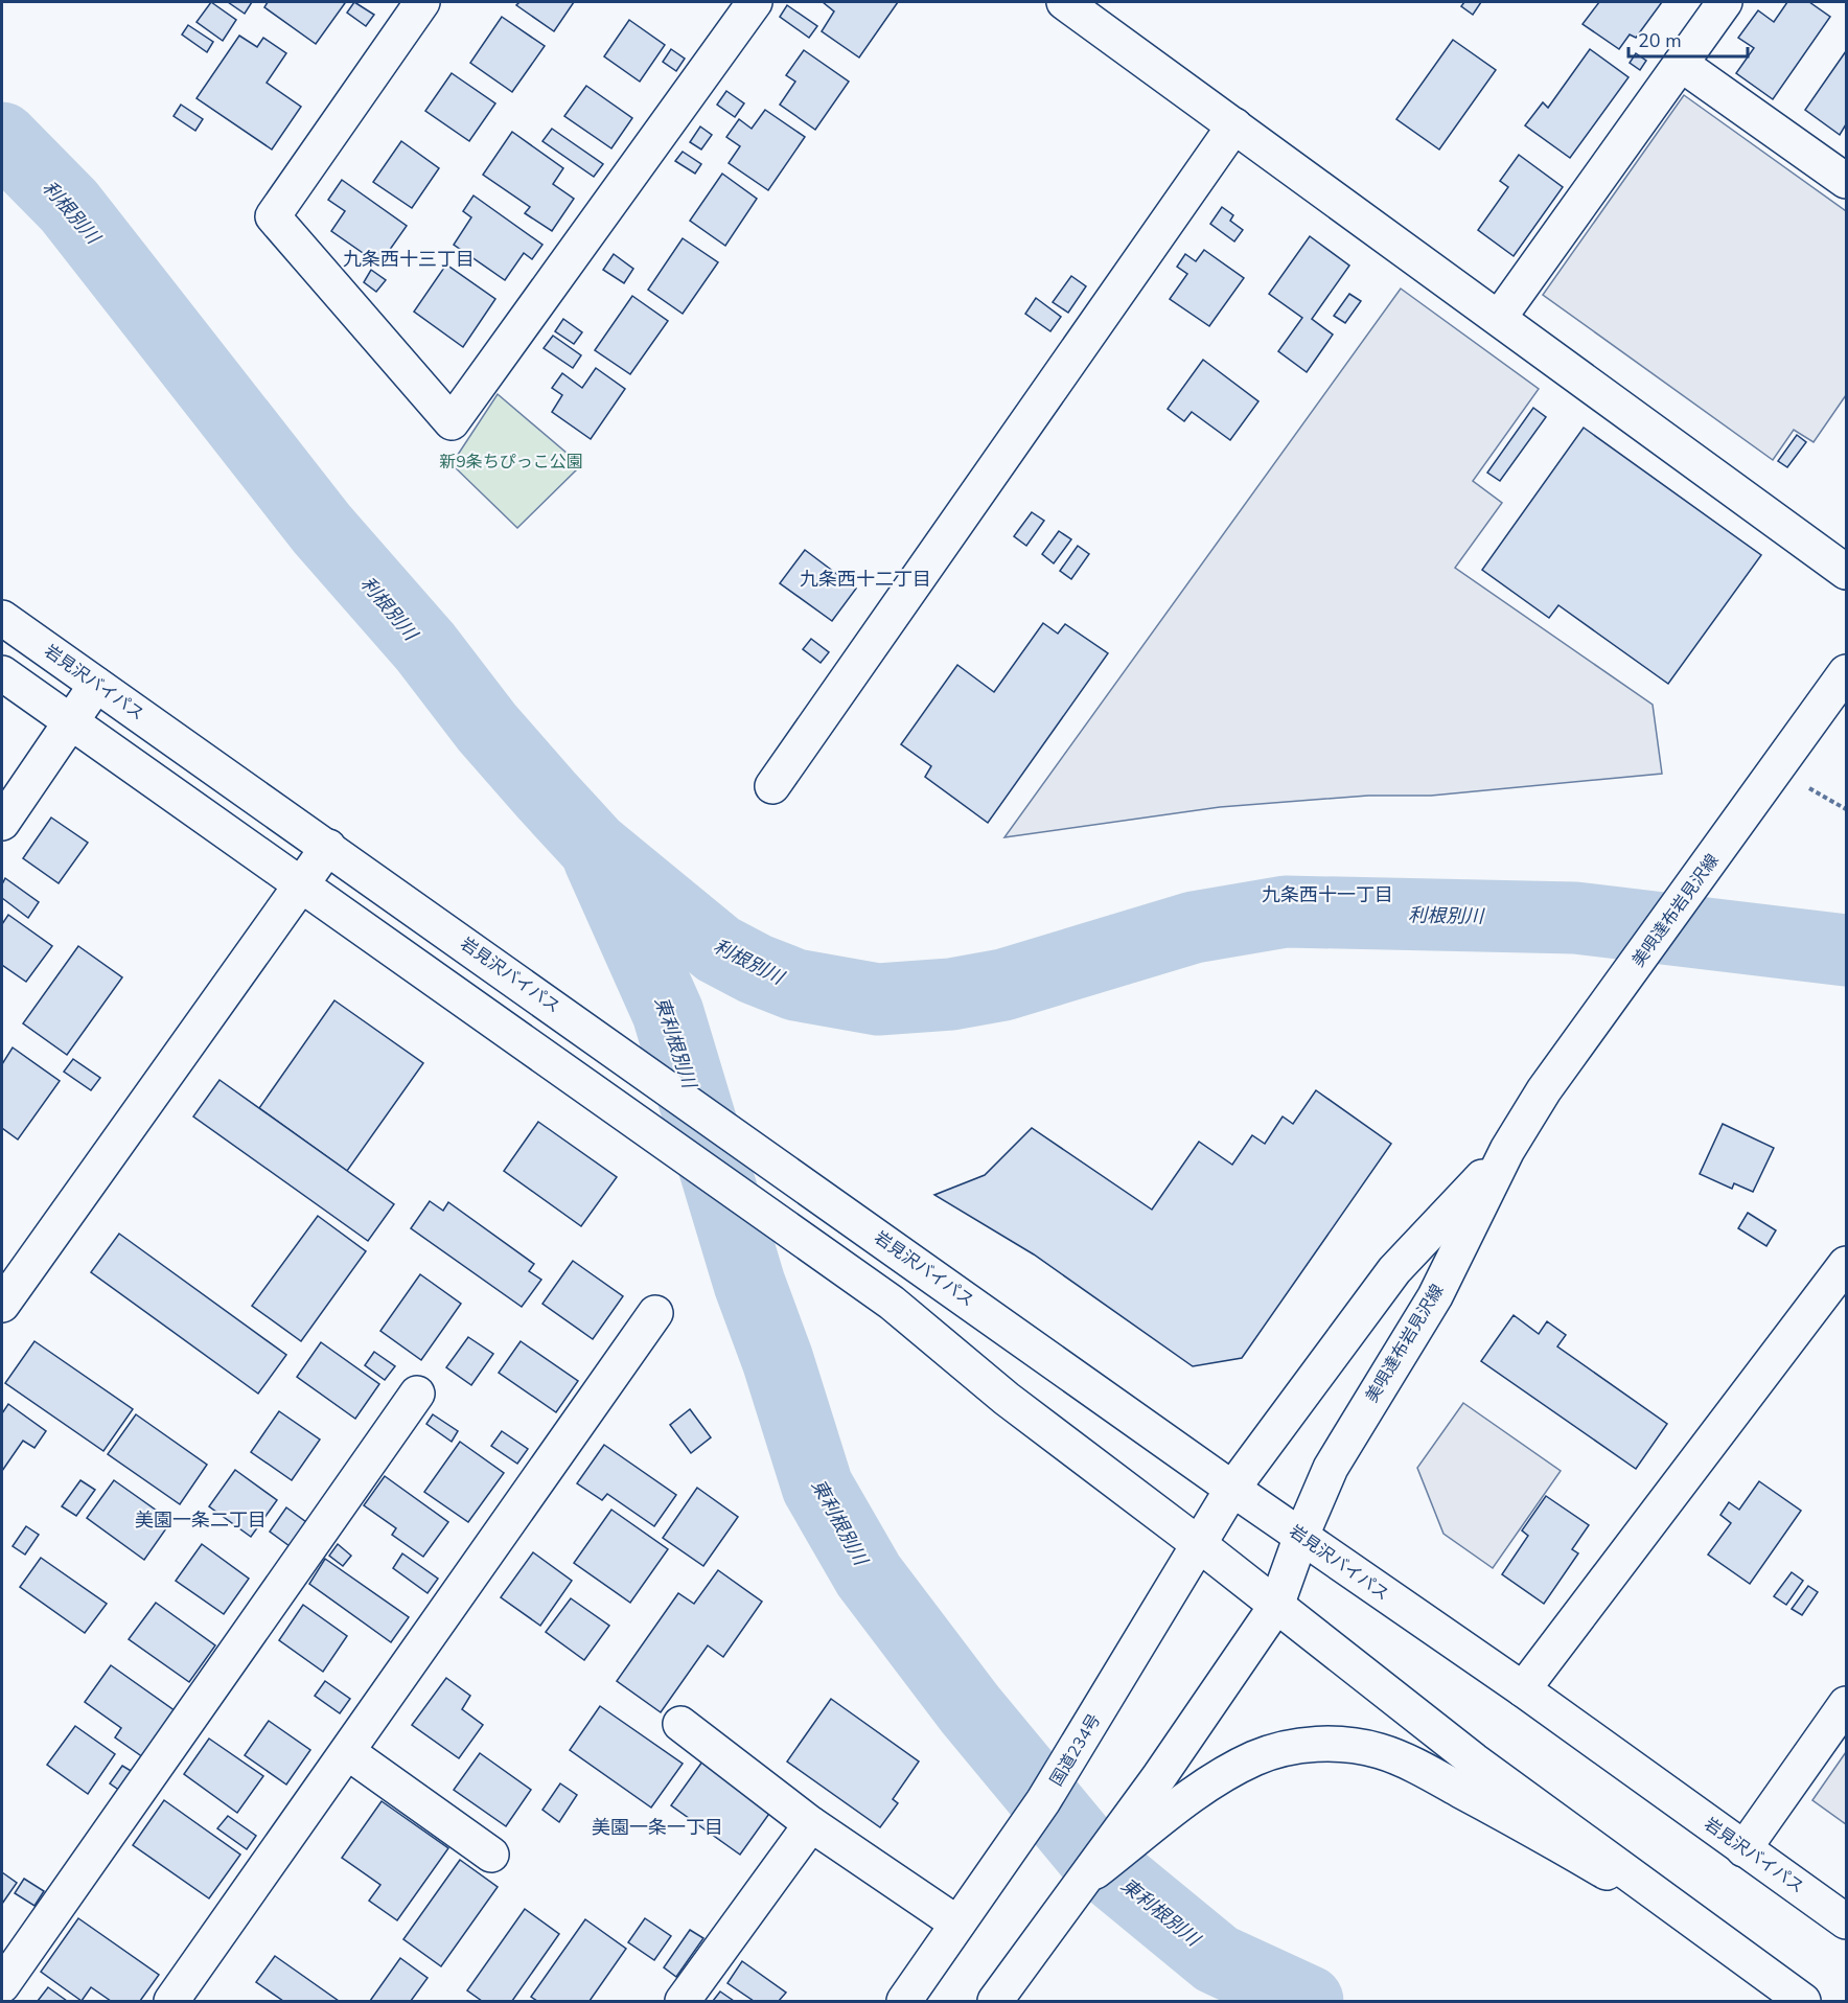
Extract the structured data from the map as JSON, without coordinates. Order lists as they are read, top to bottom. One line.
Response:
{"streets":{"main road":["岩見沢バイパス","美唄達布岩見沢線","国道234号"]},"crossings":[["岩見沢バイパス","美唄達布岩見沢線"],["岩見沢バイパス","国道234号"],["美唄達布岩見沢線","国道234号"]],"districts":["九条西十三丁目","九条西十二丁目","九条西十一丁目","美園一条二丁目","美園一条一丁目"],"water":["利根別川","東利根別川"],"parks":["新9条ちぴっこ公園"],"scale_bar":"20 m"}
